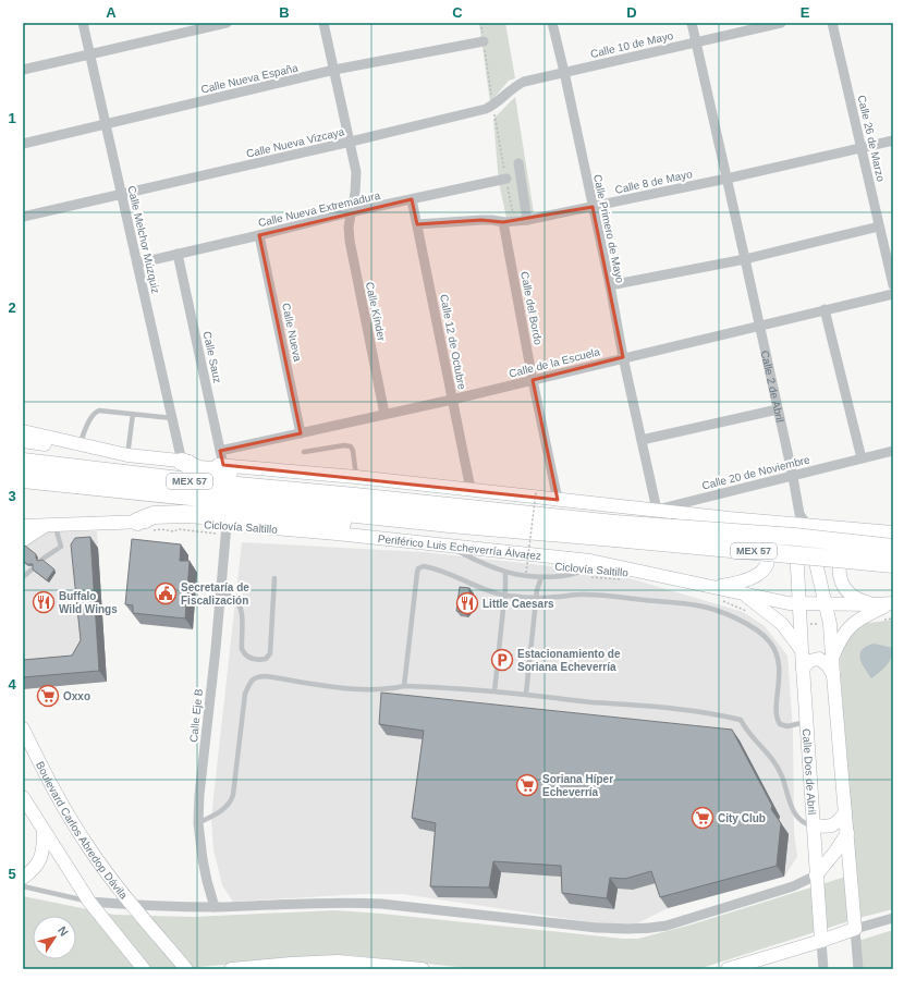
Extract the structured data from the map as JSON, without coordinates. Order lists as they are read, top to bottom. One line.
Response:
{"streets":{"highway":["MEX 57","Periférico Luis Echeverría Álvarez"],"street":["Calle 10 de Mayo","Calle Nueva España","Calle 26 de Marzo","Calle Nueva Vizcaya","Calle 8 de Mayo","Calle Nueva Extremadura","Calle Primero de Mayo","Calle Melchor Múzquiz","Calle del Bordo","Calle Kínder","Calle Nueva","Calle 12 de Octubre","Calle Sauz","Calle de la Escuela","Calle 2 de Abril","Calle 20 de Noviembre","Calle Eje B","Calle Dos de Abril","Boulevard Carlos Abredop Dávila"],"path":["Ciclovía Saltillo"]},"crossings":[["Calle 10 de Mayo","Calle Nueva Vizcaya"],["Calle 10 de Mayo","Calle Primero de Mayo"],["Calle 10 de Mayo","Calle 2 de Abril"],["Calle Nueva España","Calle Melchor Múzquiz"],["Calle Nueva España","Calle Kínder"],["Calle 26 de Marzo","Calle 8 de Mayo"],["Calle Nueva Vizcaya","Calle Primero de Mayo"],["Calle Nueva Vizcaya","Calle Melchor Múzquiz"],["Calle Nueva Vizcaya","Calle Kínder"],["Calle 8 de Mayo","Calle Primero de Mayo"],["Calle 8 de Mayo","Calle del Bordo"],["Calle 8 de Mayo","Calle 12 de Octubre"],["Calle 8 de Mayo","Calle 2 de Abril"],["Calle Nueva Extremadura","Calle Melchor Múzquiz"],["Calle Nueva Extremadura","Calle Kínder"],["Calle Nueva Extremadura","Calle Nueva"],["Calle Nueva Extremadura","Calle 12 de Octubre"],["Calle Nueva Extremadura","Calle Sauz"],["Calle Primero de Mayo","Calle de la Escuela"],["Calle Primero de Mayo","Calle 20 de Noviembre"],["Calle del Bordo","Calle de la Escuela"],["Calle Kínder","Calle de la Escuela"],["Calle Nueva","Calle de la Escuela"],["Calle 12 de Octubre","Calle de la Escuela"],["Calle Sauz","Calle de la Escuela"],["Calle de la Escuela","Calle 2 de Abril"],["Calle 2 de Abril","Calle 20 de Noviembre"],["Calle 2 de Abril","Periférico Luis Echeverría Álvarez"],["Calle 2 de Abril","Calle Dos de Abril"],["Ciclovía Saltillo","Periférico Luis Echeverría Álvarez"],["Ciclovía Saltillo","Calle Eje B"],["Periférico Luis Echeverría Álvarez","Calle Eje B"],["Periférico Luis Echeverría Álvarez","Calle Dos de Abril"]],"places":{"public building":["Secretaría de Fiscalización"],"restaurant":["Buffalo Wild Wings","Little Caesars"],"parking":["Estacionamiento de Soriana Echeverría"],"supermarket":["Oxxo","Soriana Híper Echeverría","City Club"]},"north":"top right","grid":{"columns":["A","B","C","D","E"],"rows":["1","2","3","4","5"]}}
